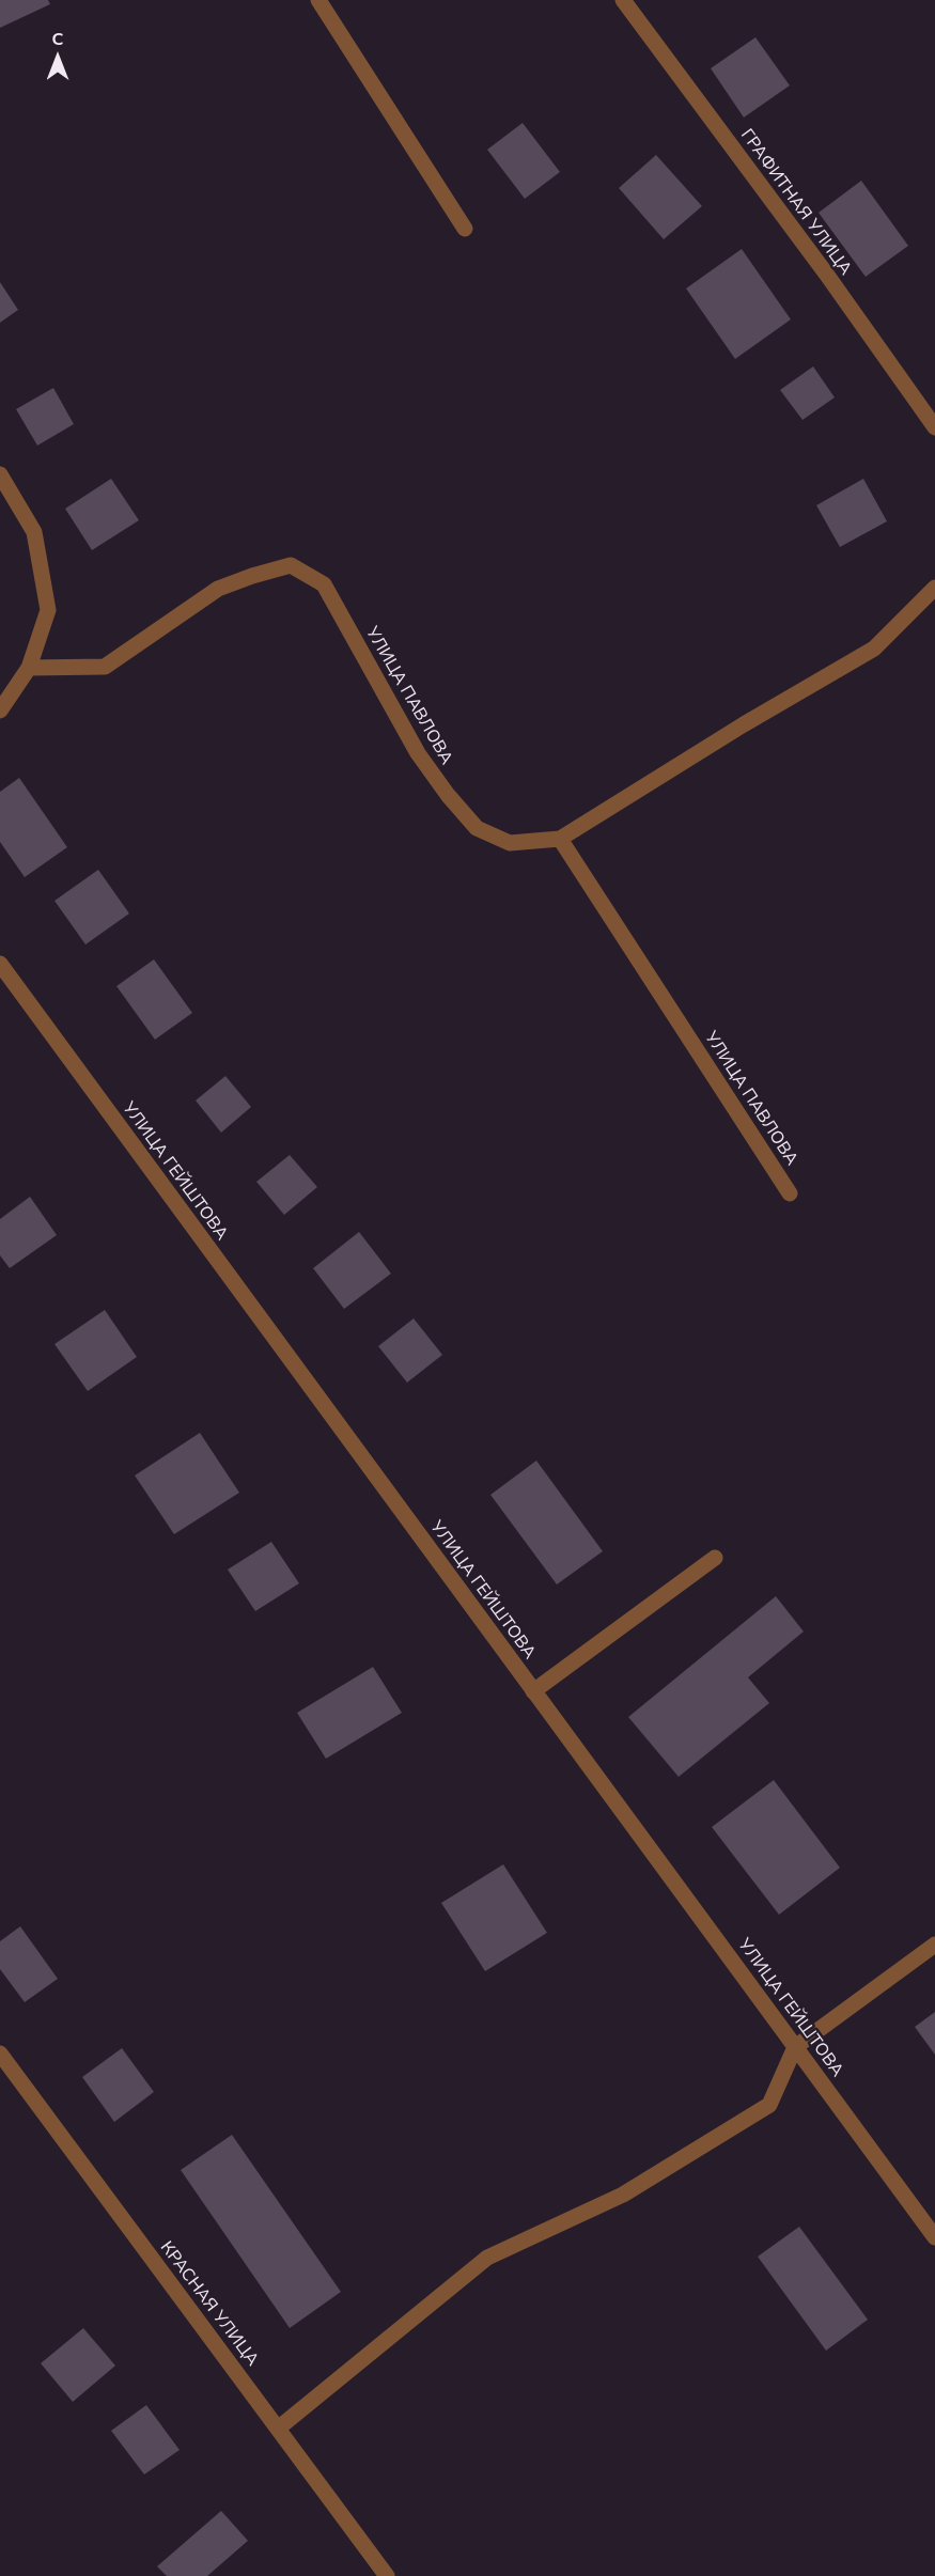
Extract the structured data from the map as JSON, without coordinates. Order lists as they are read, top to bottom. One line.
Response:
{"streets":{"street":["ГРАФИТНАЯ УЛИЦА","УЛИЦА ПАВЛОВА","УЛИЦА ГЕЙШТОВА","КРАСНАЯ УЛИЦА"]},"north":"top"}
